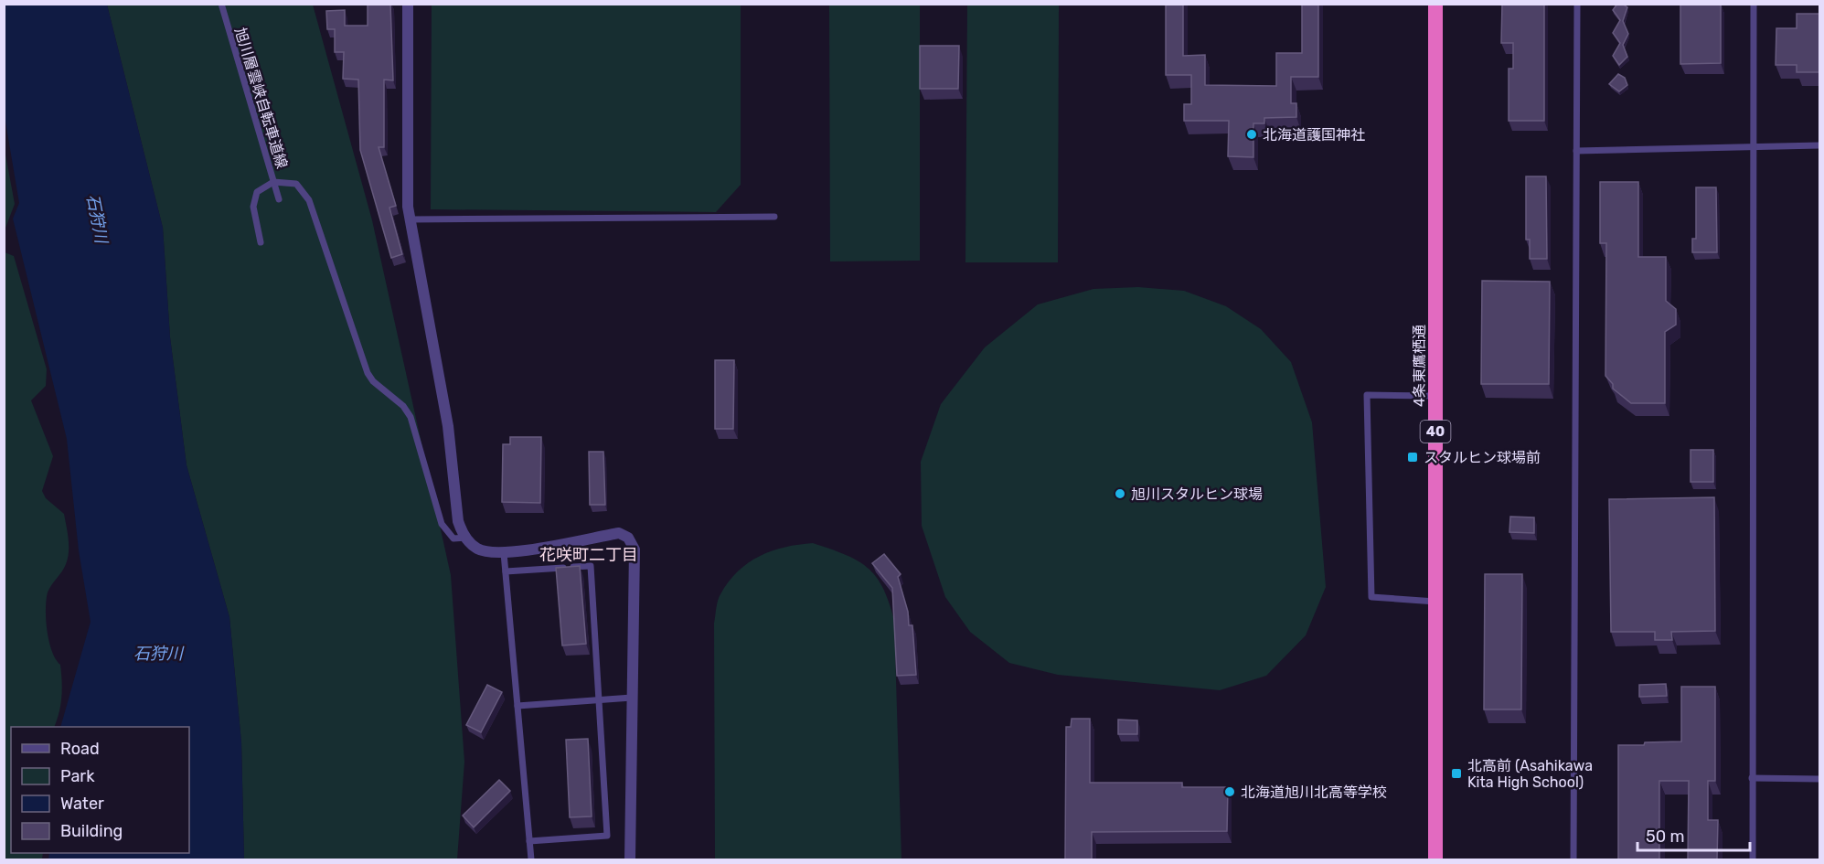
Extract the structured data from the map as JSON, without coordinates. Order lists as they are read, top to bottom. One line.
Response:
{"streets":{"highway":["4条東鷹栖通","40"],"lane":["旭川層雲峡自転車道線"]},"districts":["花咲町二丁目"],"water":["石狩川"],"places":{"other":["北海道護国神社","旭川スタルヒン球場","北海道旭川北高等学校"],"transit":["スタルヒン球場前","北高前 (Asahikawa Kita High School)"]},"legend":["Road","Park","Water","Building"],"scale_bar":"50 m"}
